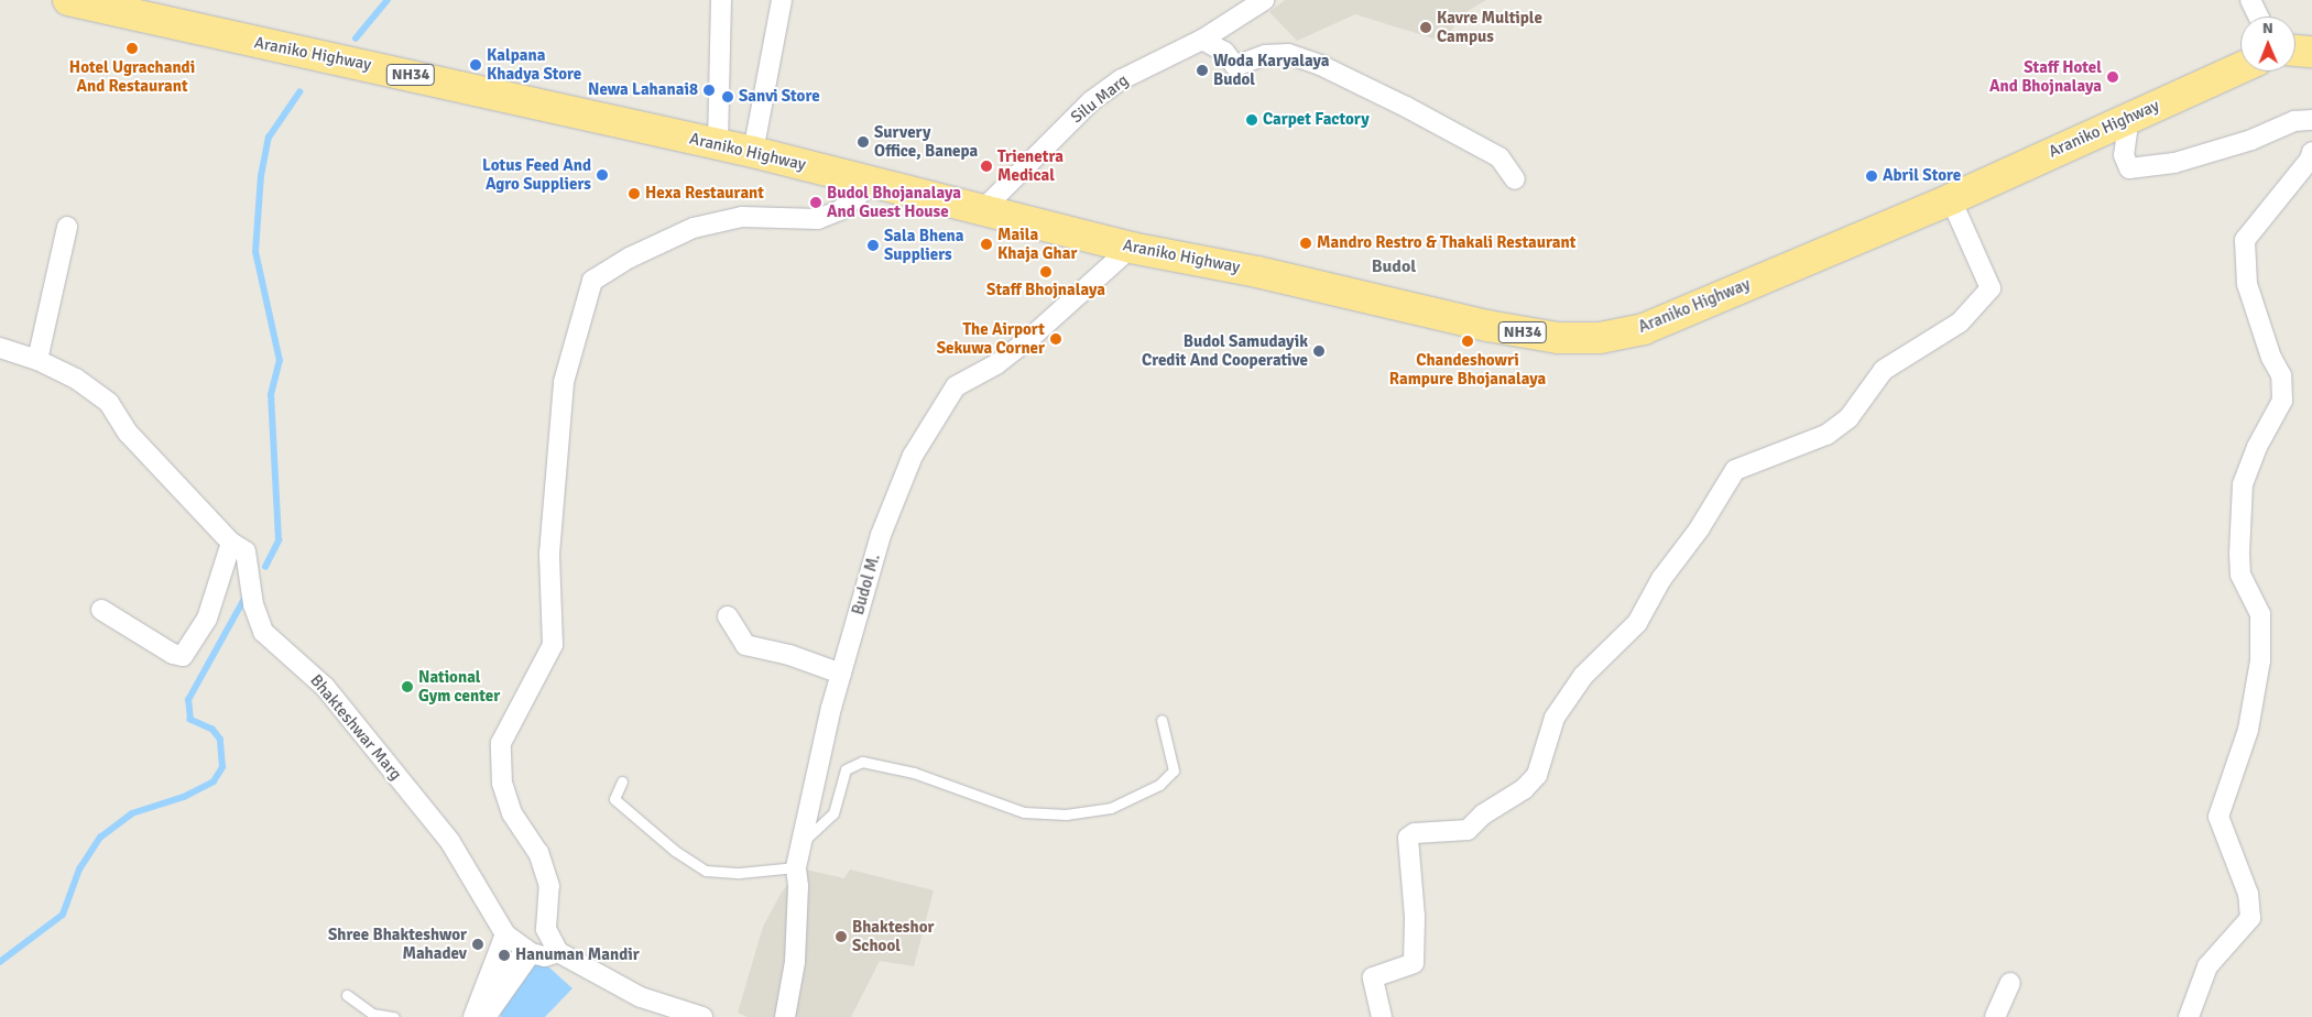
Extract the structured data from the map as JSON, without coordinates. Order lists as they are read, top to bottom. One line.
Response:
{"streets":{"highway":["Araniko Highway","NH34"],"street":["Silu Marg","Budol M.","Bhakteshwar Marg"]},"crossings":[["Araniko Highway","Silu Marg"],["Araniko Highway","Budol M."]],"districts":["Budol"],"places":["Kavre Multiple Campus","Hotel Ugrachandi And Restaurant","Kalpana Khadya Store","Woda Karyalaya Budol","Staff Hotel And Bhojnalaya","Newa Lahanai8","Sanvi Store","Carpet Factory","Survery Office, Banepa","Trienetra Medical","Lotus Feed And Agro Suppliers","Abril Store","Hexa Restaurant","Budol Bhojanalaya And Guest House","Mandro Restro & Thakali Restaurant","Maila Khaja Ghar","Sala Bhena Suppliers","Staff Bhojnalaya","The Airport Sekuwa Corner","Chandeshowri Rampure Bhojanalaya","Budol Samudayik Credit And Cooperative","National Gym center","Bhakteshor School","Shree Bhakteshwor Mahadev","Hanuman Mandir"],"north":"top"}
